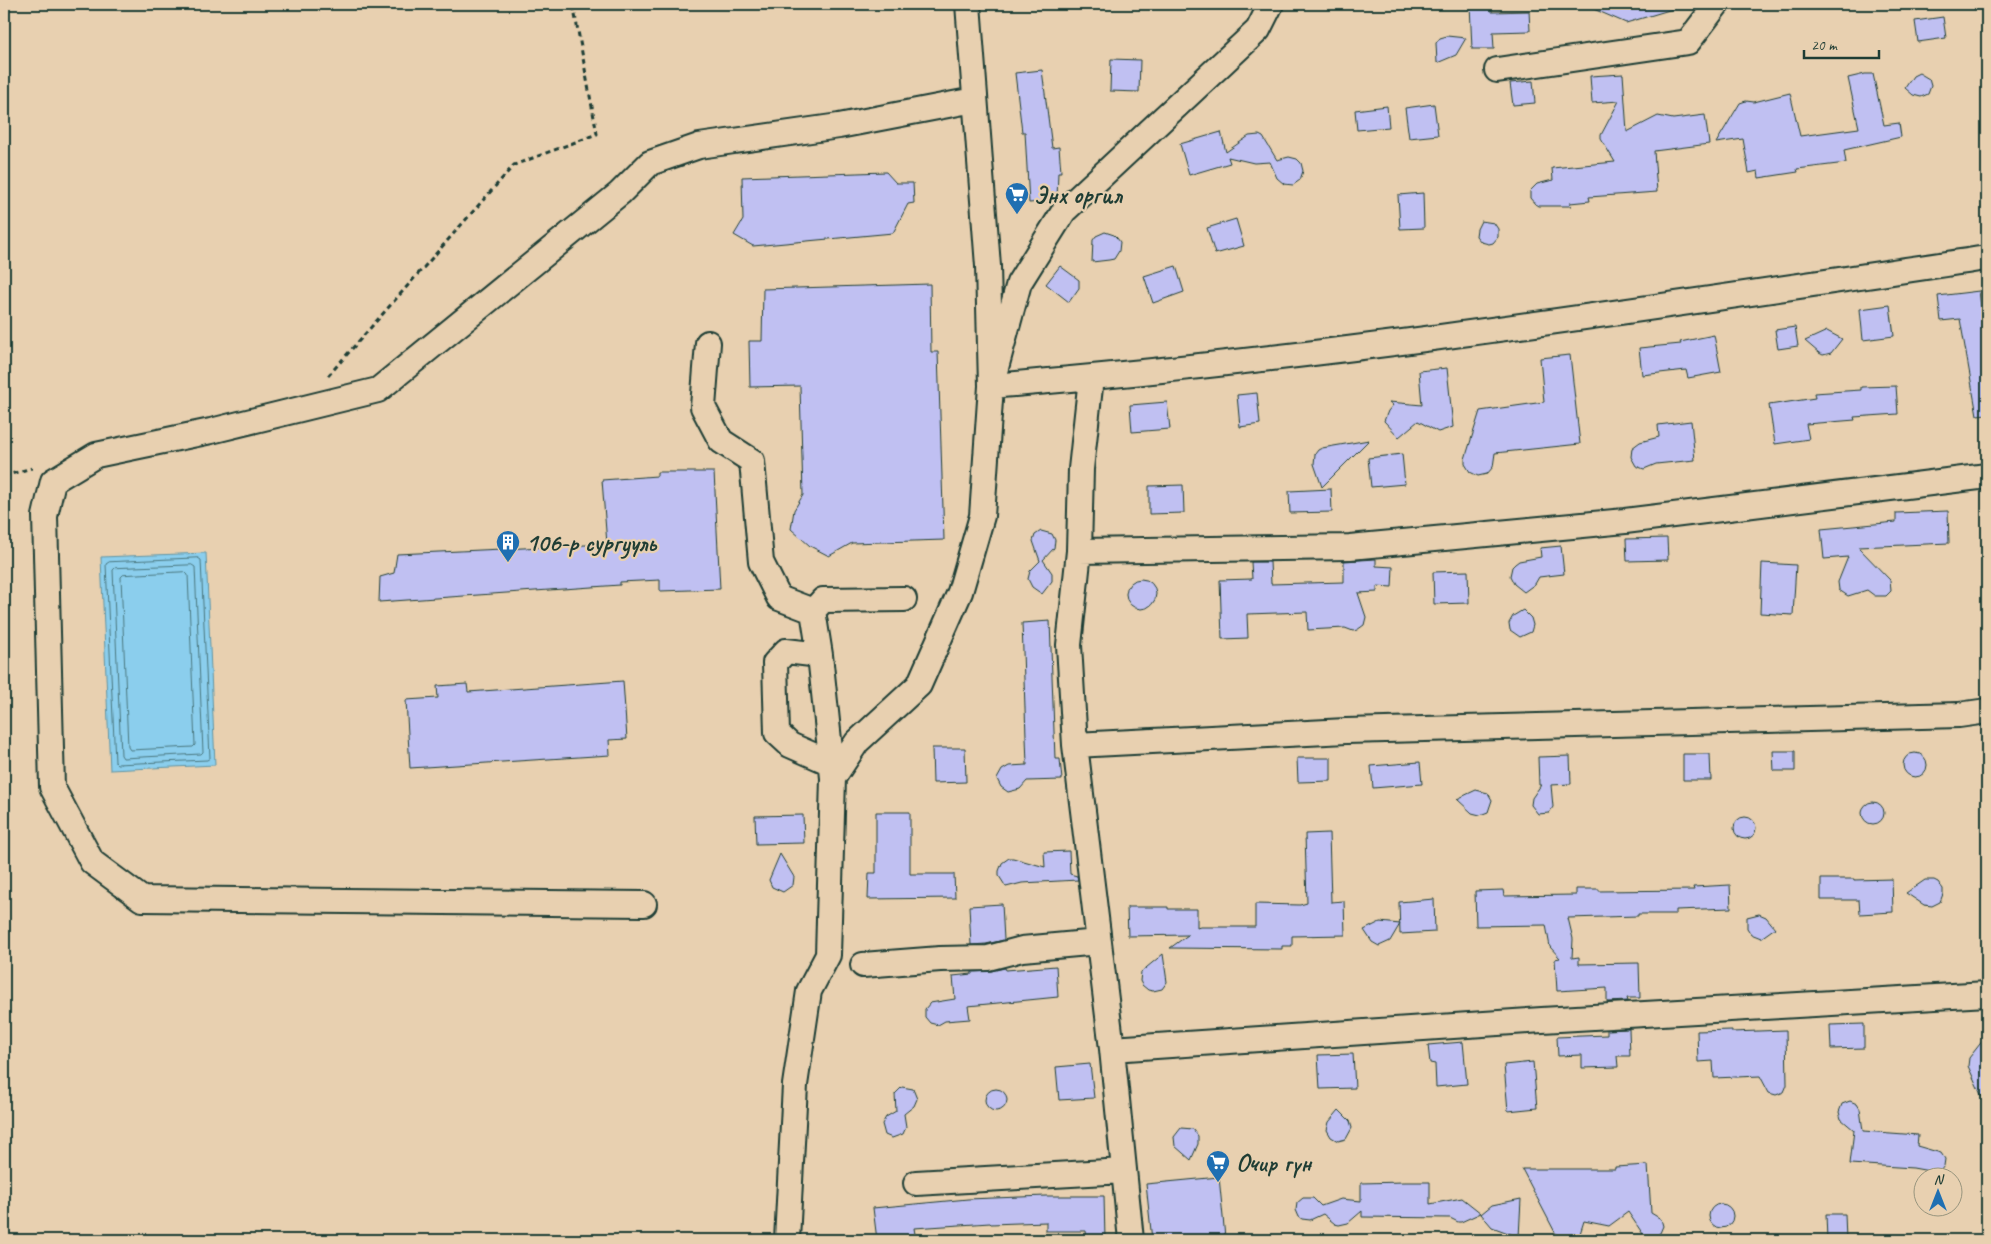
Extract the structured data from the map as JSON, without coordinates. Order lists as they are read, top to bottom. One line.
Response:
{"places":{"supermarket":["Энх оргил","Очир гүн"],"building":["106-р сургууль"]},"scale_bar":"20 m","north":"top"}
